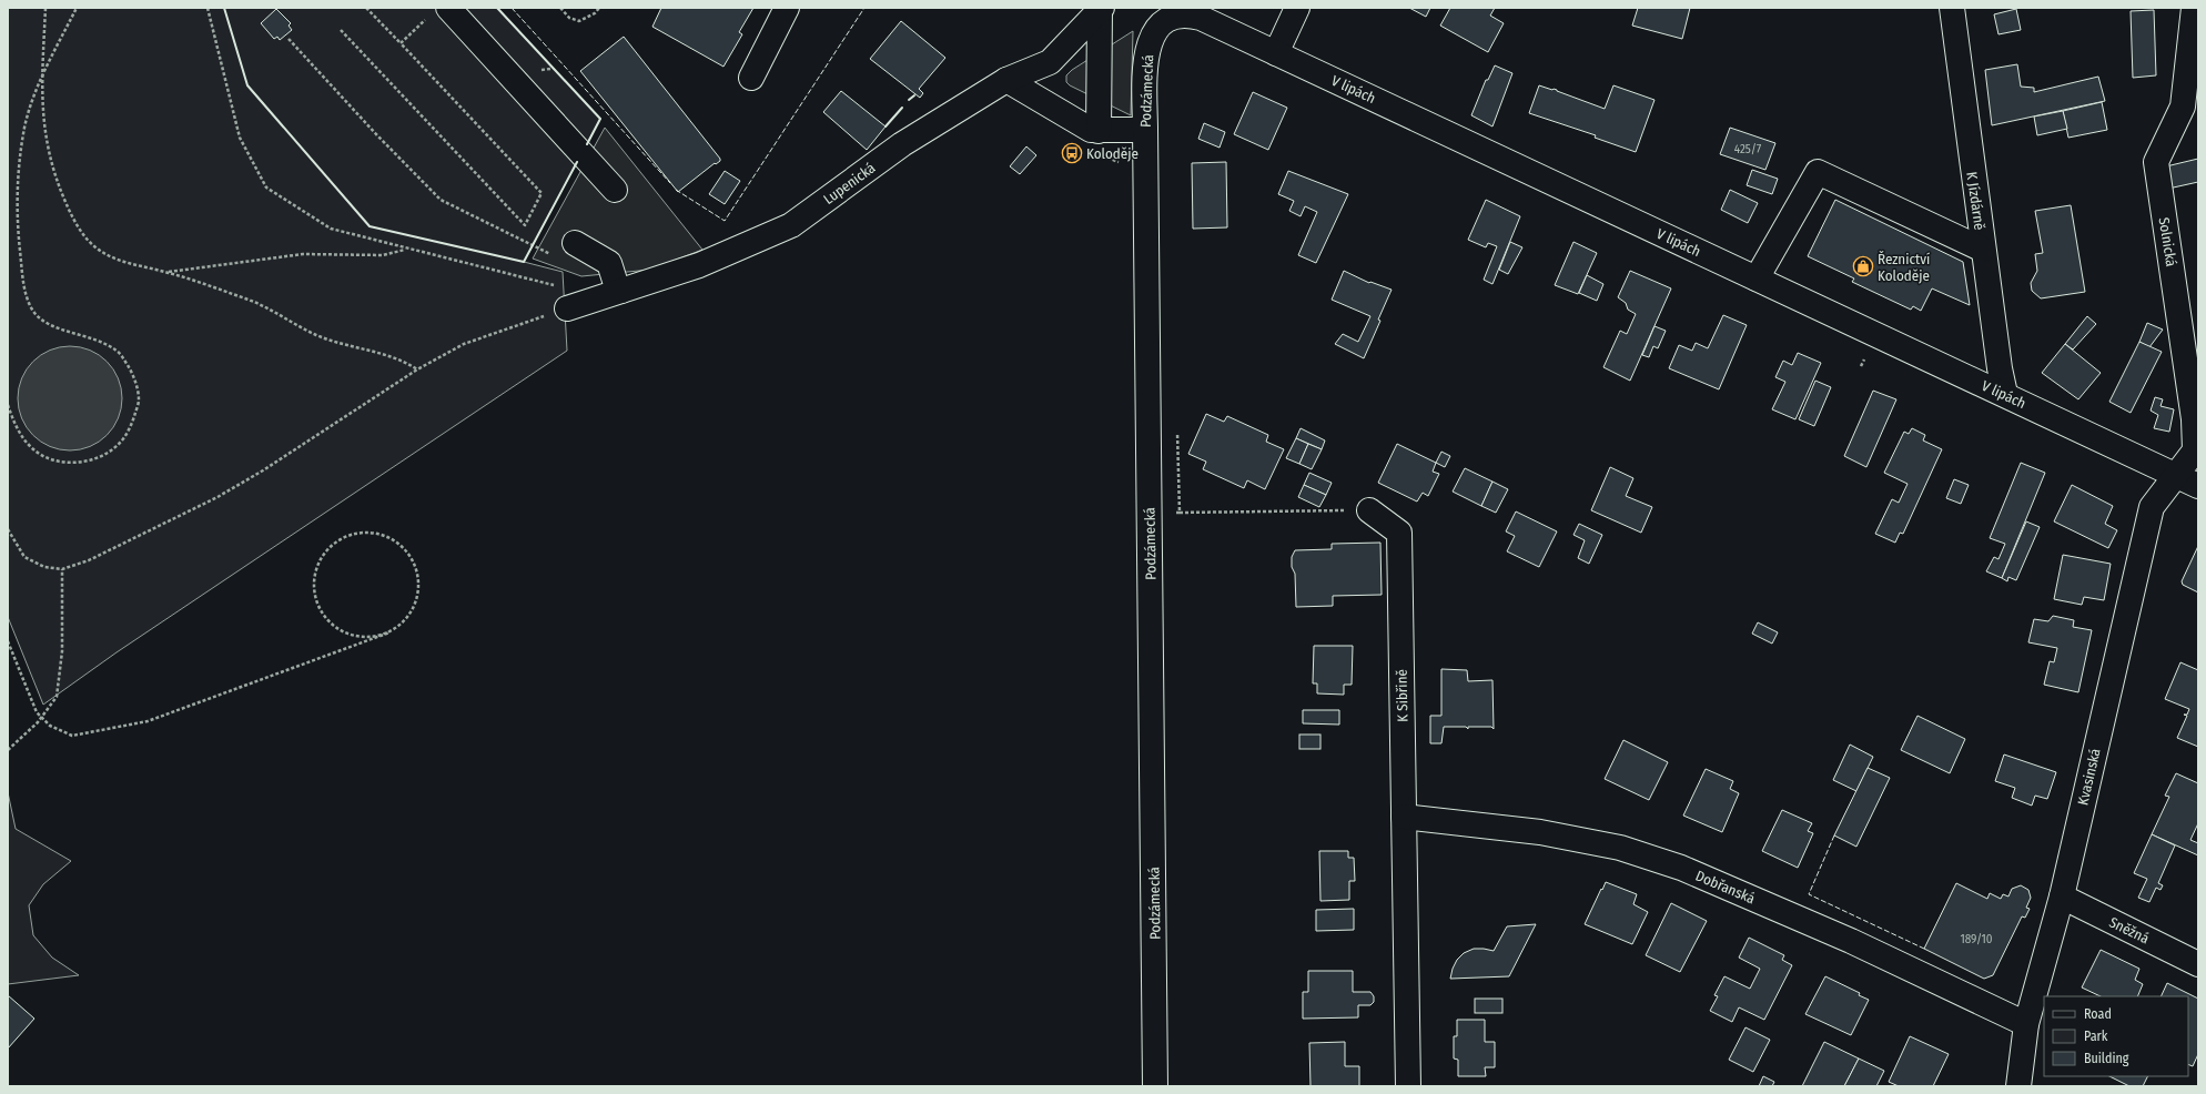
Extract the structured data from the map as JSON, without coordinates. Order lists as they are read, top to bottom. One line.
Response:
{"streets":{"street":["V lipách","Podzámecká","Lupenická","K Jízdárně","Solnická","K Sibřině","Kvasinská","Dobřanská","Sněžná"]},"crossings":[["V lipách","Podzámecká"],["V lipách","K Jízdárně"],["V lipách","Solnická"],["V lipách","Kvasinská"],["Solnická","Kvasinská"],["K Sibřině","Dobřanská"],["Kvasinská","Dobřanská"],["Kvasinská","Sněžná"]],"places":{"bus stop":["Koloděje"],"shop":["Řeznictví Koloděje"]},"house_numbers":["425/7","189/10"],"legend":["Road","Park","Building"]}
